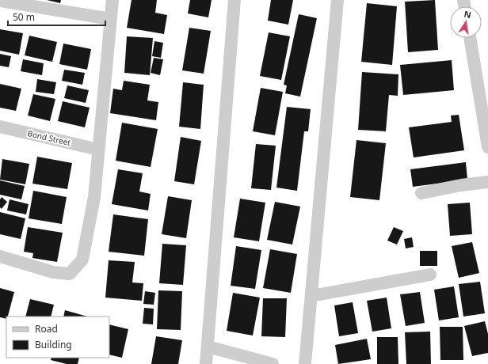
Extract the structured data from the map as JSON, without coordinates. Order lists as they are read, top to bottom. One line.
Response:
{"streets":{"street":["Bond Street"]},"legend":["Road","Building"],"scale_bar":"50 m","north":"top"}
